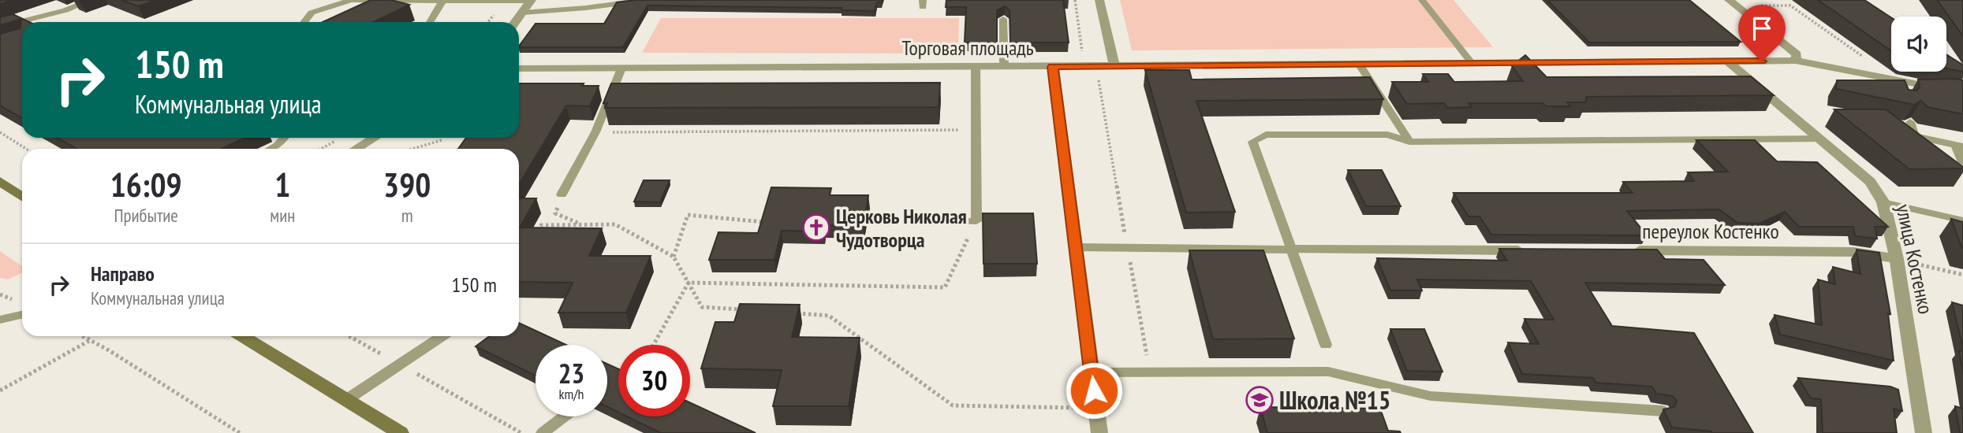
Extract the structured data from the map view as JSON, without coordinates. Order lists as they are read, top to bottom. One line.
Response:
{"streets":{"street":["Торговая площадь","переулок Костенко","улица Костенко"]},"crossings":[["переулок Костенко","улица Костенко"]],"places":{"church":["Церковь Николая Чудотворца"],"school or university":["Школа №15"]},"page":{"turn":["150 m","Коммунальная улица"],"eta":["16:09","Прибытие","1","мин","390","m"],"list":[{"name":"Направо","note":"Коммунальная улица","value":"150 m"}],"speed":"23 km/h","limit":"30"}}
